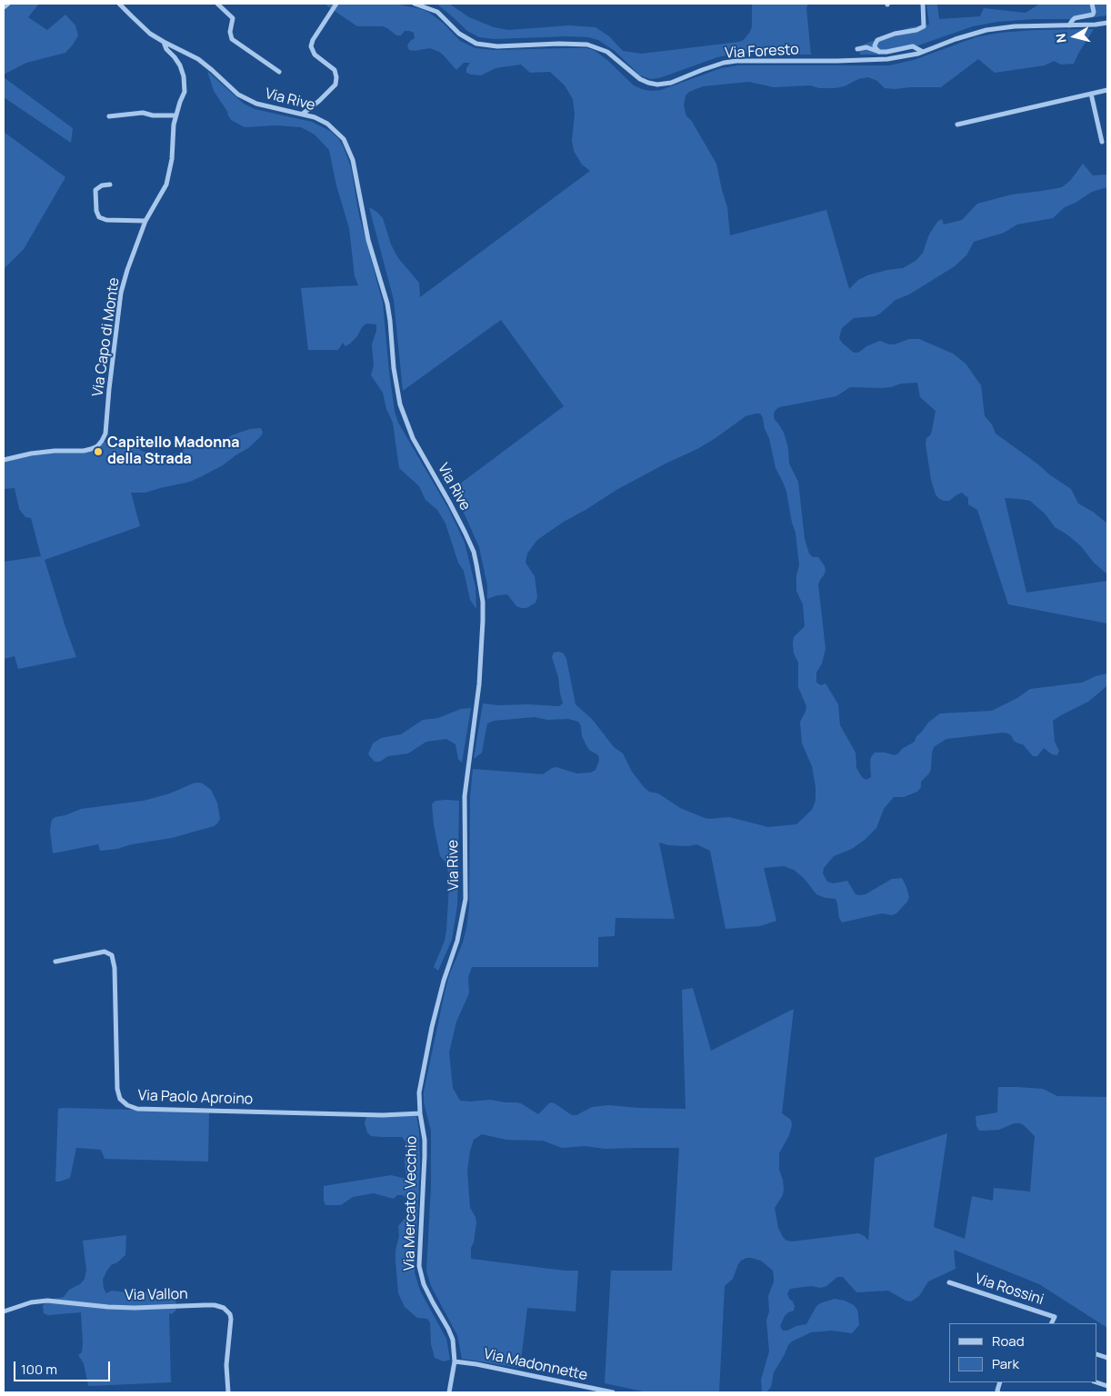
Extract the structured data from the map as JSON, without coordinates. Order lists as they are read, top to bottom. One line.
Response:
{"streets":{"street":["Via Foresto","Via Rive","Via Capo di Monte","Via Paolo Aproino","Via Mercato Vecchio","Via Rossini","Via Vallon","Via Madonnette"]},"crossings":[["Via Rive","Via Capo di Monte"],["Via Rive","Via Paolo Aproino"],["Via Rive","Via Mercato Vecchio"],["Via Paolo Aproino","Via Mercato Vecchio"],["Via Mercato Vecchio","Via Madonnette"]],"places":["Capitello Madonna della Strada"],"legend":["Road","Park"],"scale_bar":"100 m","north":"left"}
